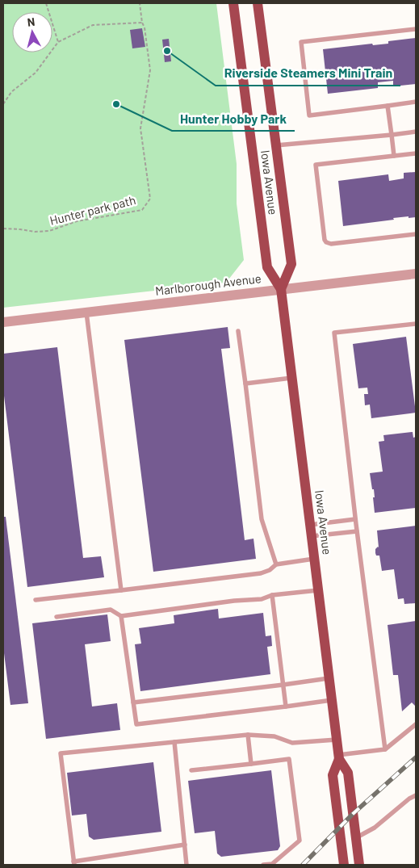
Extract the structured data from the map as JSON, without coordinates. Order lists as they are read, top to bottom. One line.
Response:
{"streets":{"main road":["Iowa Avenue"],"street":["Marlborough Avenue"],"path":["Hunter park path"]},"crossings":[["Iowa Avenue","Marlborough Avenue"]],"places":["Riverside Steamers Mini Train","Hunter Hobby Park"],"north":"top"}
